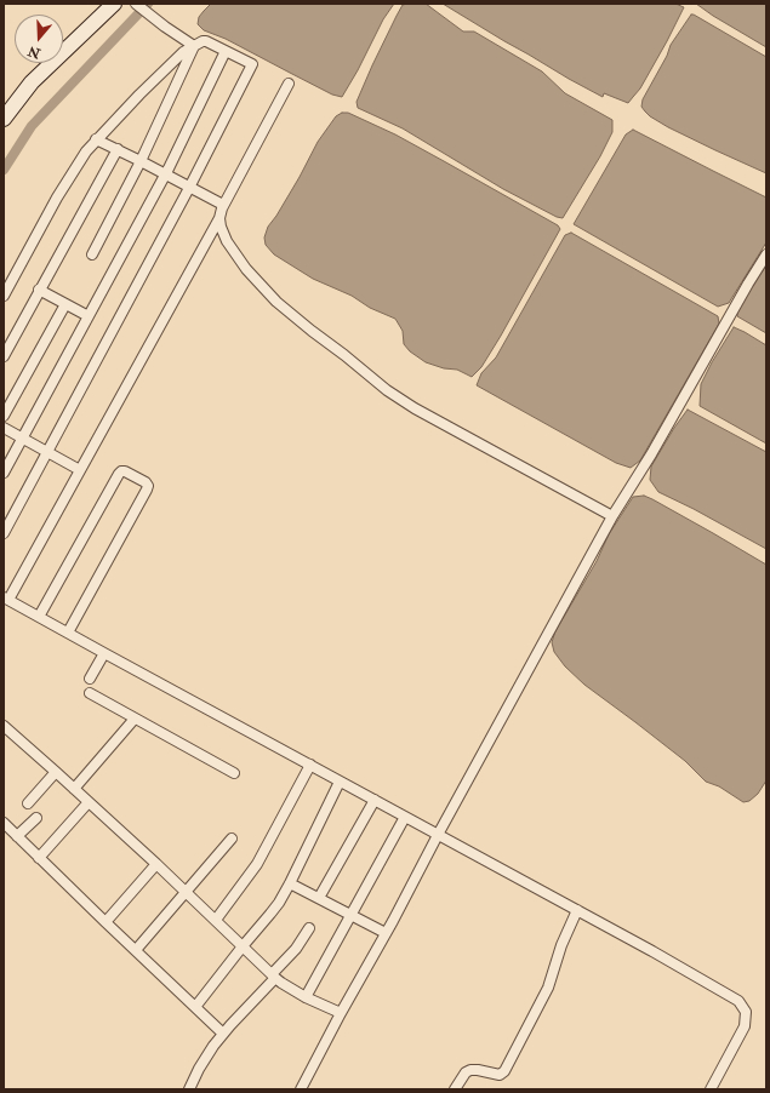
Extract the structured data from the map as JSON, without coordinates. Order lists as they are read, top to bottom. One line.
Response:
{"north":"bottom"}
